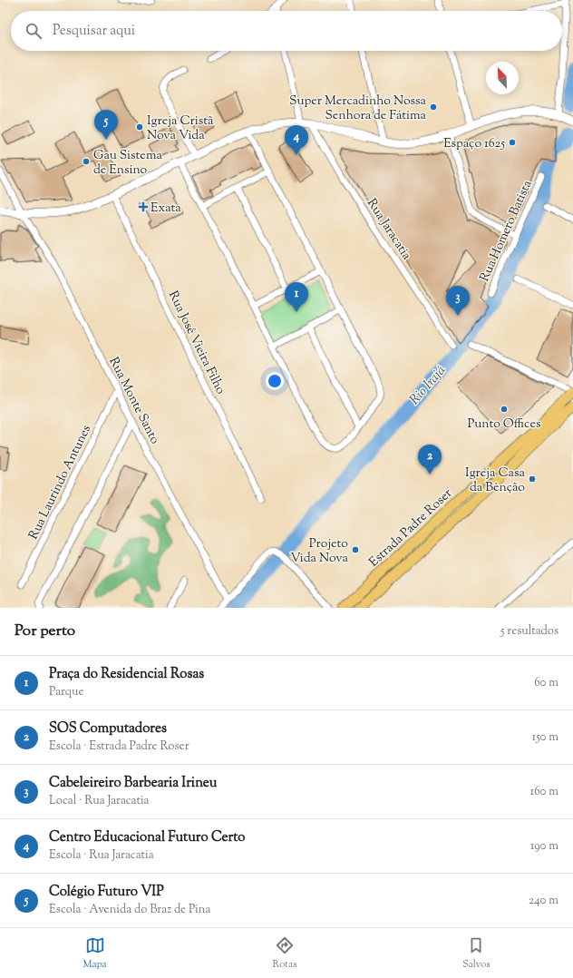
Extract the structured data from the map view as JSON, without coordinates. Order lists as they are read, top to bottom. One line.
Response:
{"streets":{"main road":["Estrada Padre Roser"],"street":["Rua Jaracatia","Rua Homero Batista","Rua José Vieira Filho","Rua Monte Santo","Rua Laurindo Antunes"]},"crossings":[["Rua Monte Santo","Rua Laurindo Antunes"]],"water":["Rio Irajá"],"places":{"other":["Super Mercadinho Nossa Senhora de Fátima","Igreja Cristã Nova Vida","Espaço 1625","Gau Sistema de Ensino","Punto Offices","Igreja Casa da Bênção","Projeto Vida Nova"],"health":["Exata"]},"north":"top left","page":{"search":"Pesquisar aqui","pins":["5","4","1","3","2"],"heading":["Por perto","5 resultados"],"list":[{"mark":"1","name":"Praça do Residencial Rosas","note":"Parque","value":"60 m"},{"mark":"2","name":"SOS Computadores","note":"Escola · Estrada Padre Roser","value":"150 m"},{"mark":"3","name":"Cabeleireiro Barbearia Irineu","note":"Local · Rua Jaracatia","value":"160 m"},{"mark":"4","name":"Centro Educacional Futuro Certo","note":"Escola · Rua Jaracatia","value":"190 m"},{"mark":"5","name":"Colégio Futuro VIP","note":"Escola · Avenida do Braz de Pina","value":"240 m"}],"nav":["Mapa","Rotas","Salvos"]}}
